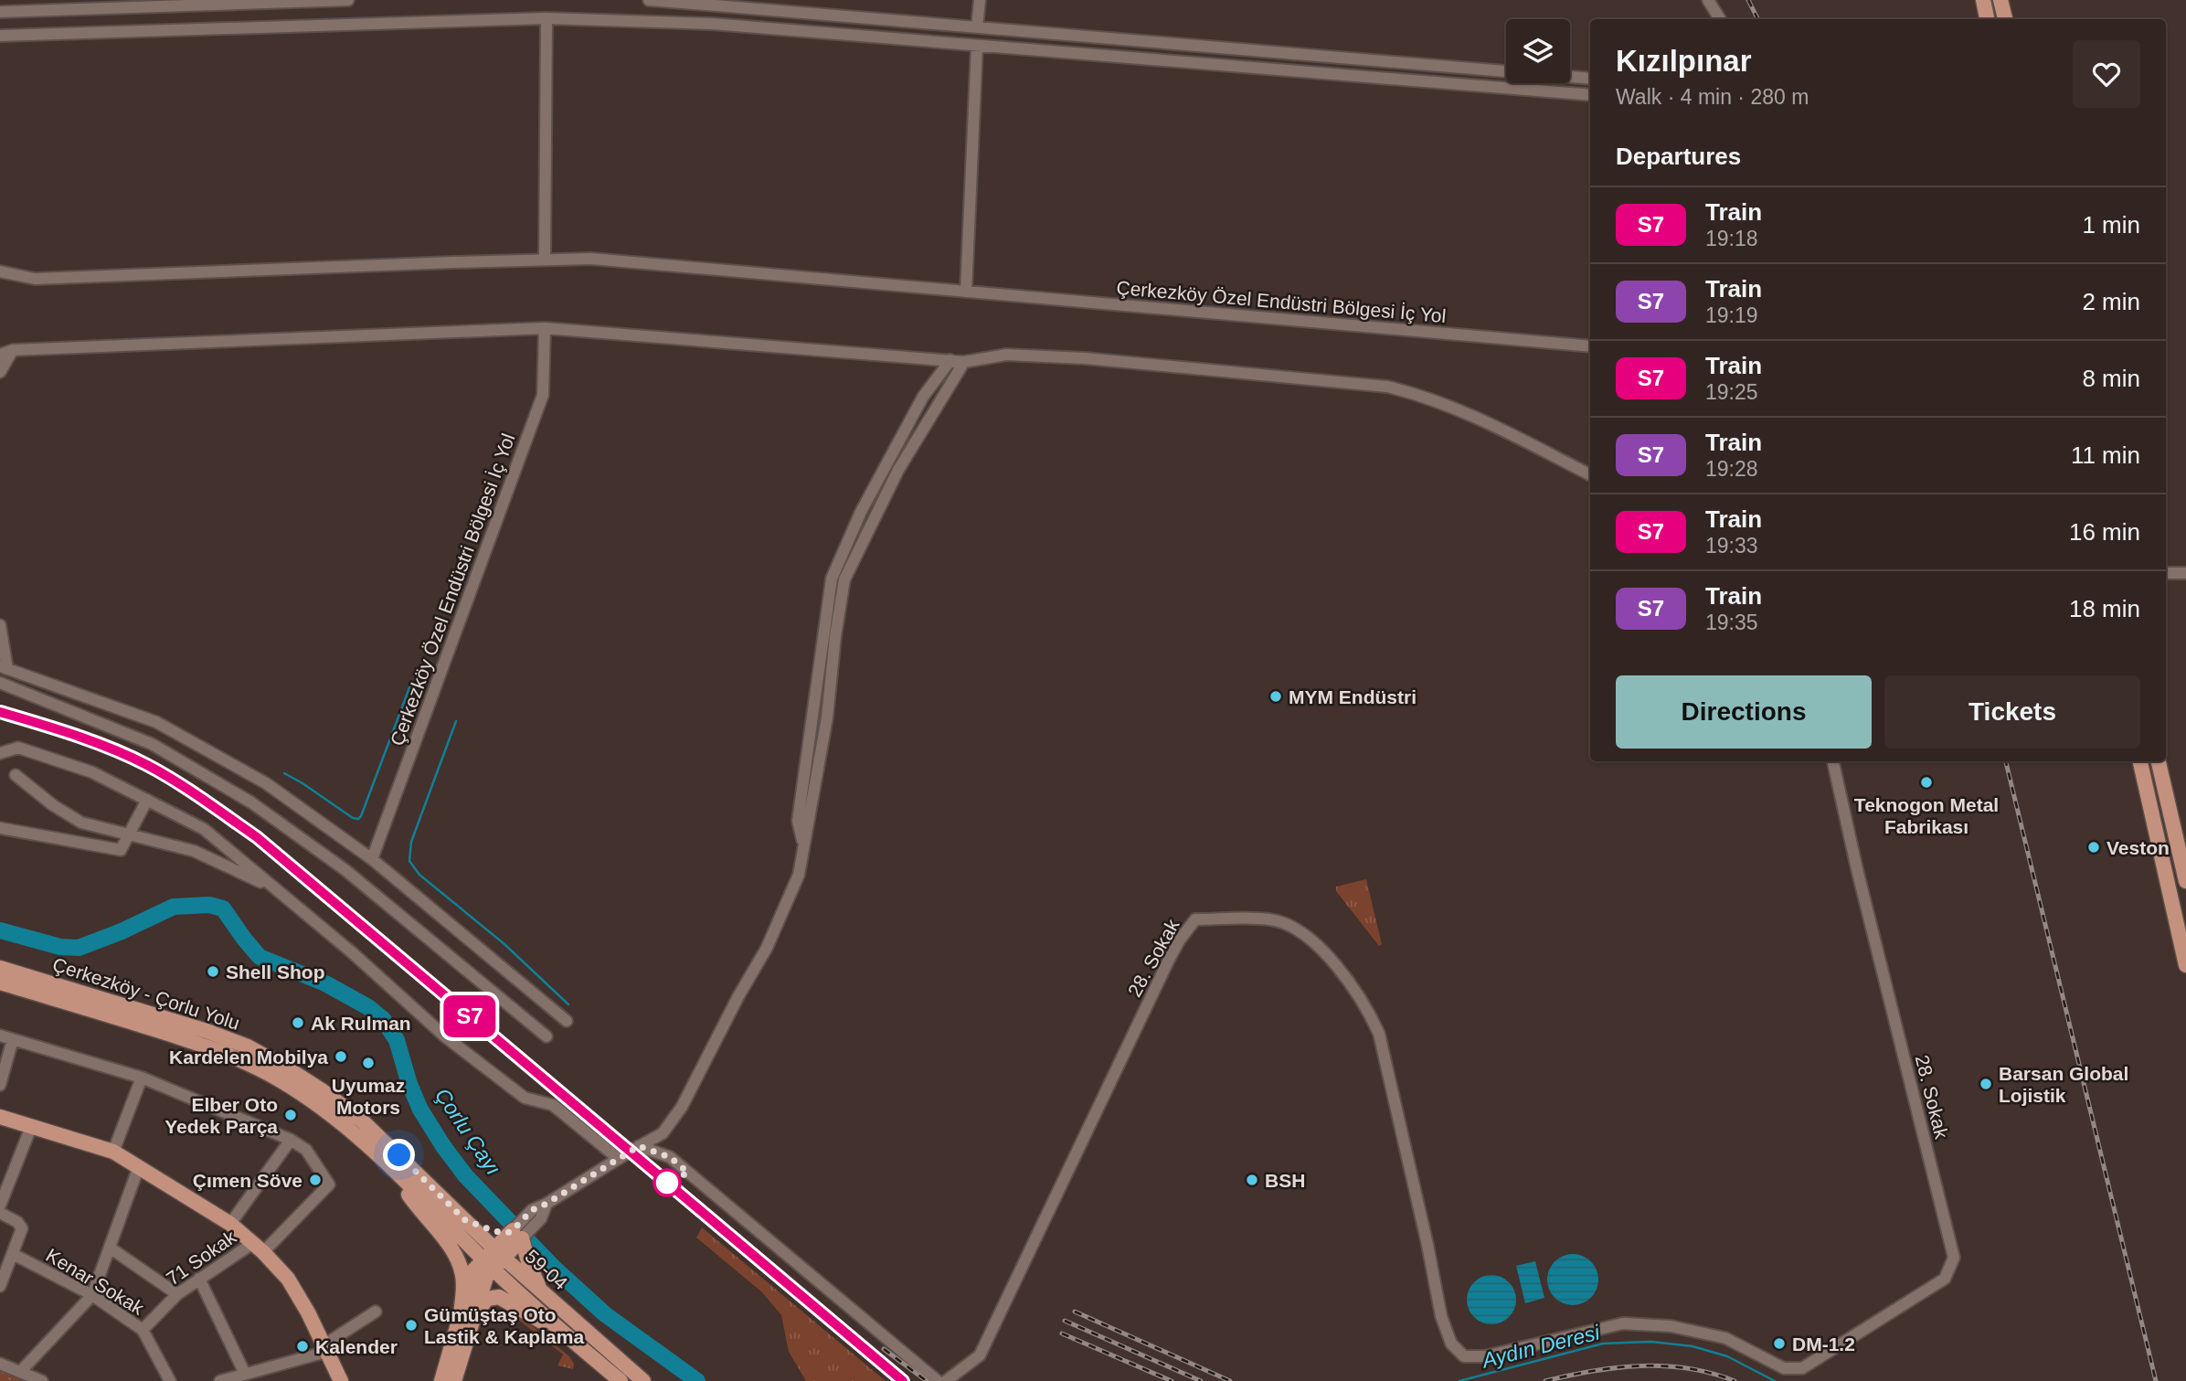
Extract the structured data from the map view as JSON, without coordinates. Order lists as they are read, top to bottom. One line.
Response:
{"streets":{"main road":["Çerkezköy - Çorlu Yolu","59-04"],"street":["Çerkezköy Özel Endüstri Bölgesi İç Yol","28. Sokak","71 Sokak","Kenar Sokak"]},"crossings":[["Çerkezköy - Çorlu Yolu","59-04"],["71 Sokak","Kenar Sokak"]],"water":["Çorlu Çayı","Aydın Deresi"],"places":["MYM Endüstri","Teknogon Metal Fabrikası","Veston","Shell Shop","Ak Rulman","Kardelen Mobilya","Uyumaz Motors","Barsan Global Lojistik","Elber Oto Yedek Parça","Çımen Söve","BSH","Gümüştaş Oto Lastik & Kaplama","DM-1.2","Kalender"],"page":{"on_map":"S7","heading":[["Kızılpınar","Walk · 4 min · 280 m"],"Departures"],"list":[{"mark":"S7","name":"Train","note":"19:18","value":"1 min"},{"mark":"S7","name":"Train","note":"19:19","value":"2 min"},{"mark":"S7","name":"Train","note":"19:25","value":"8 min"},{"mark":"S7","name":"Train","note":"19:28","value":"11 min"},{"mark":"S7","name":"Train","note":"19:33","value":"16 min"},{"mark":"S7","name":"Train","note":"19:35","value":"18 min"}],"buttons":["Directions","Tickets"]}}
